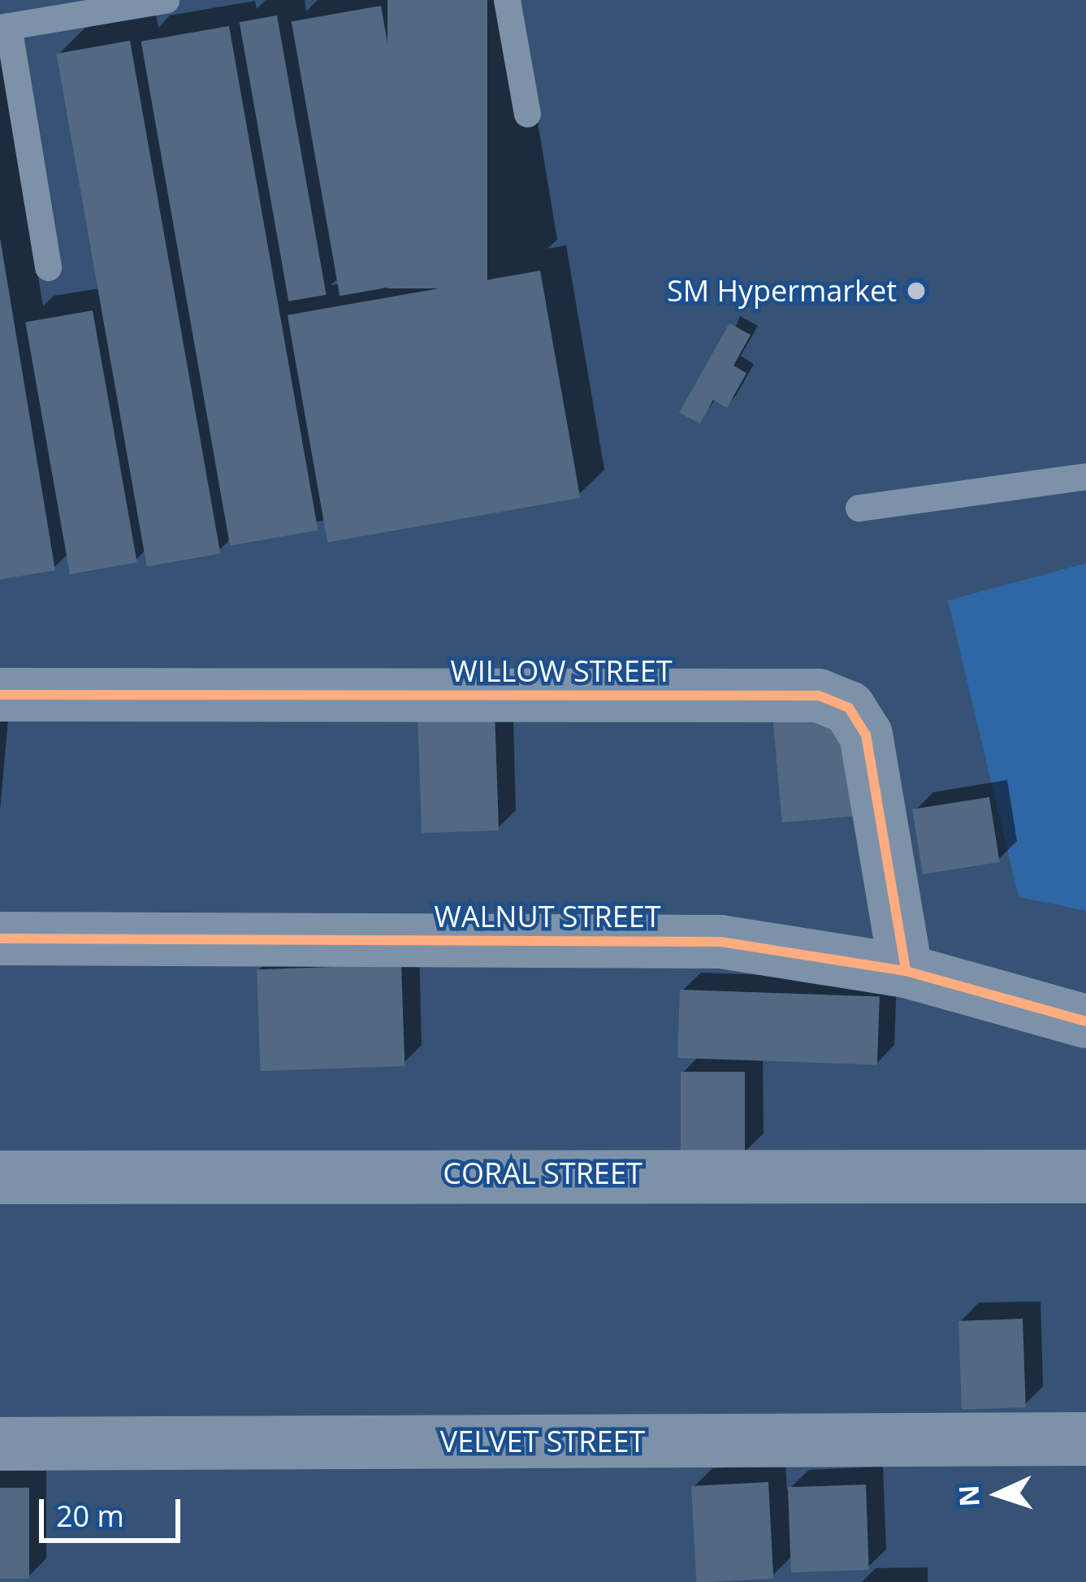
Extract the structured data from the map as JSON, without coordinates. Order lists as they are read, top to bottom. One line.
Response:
{"streets":{"street":["WILLOW STREET","WALNUT STREET","CORAL STREET","VELVET STREET"]},"crossings":[["WILLOW STREET","WALNUT STREET"]],"places":["SM Hypermarket"],"scale_bar":"20 m","north":"left"}
